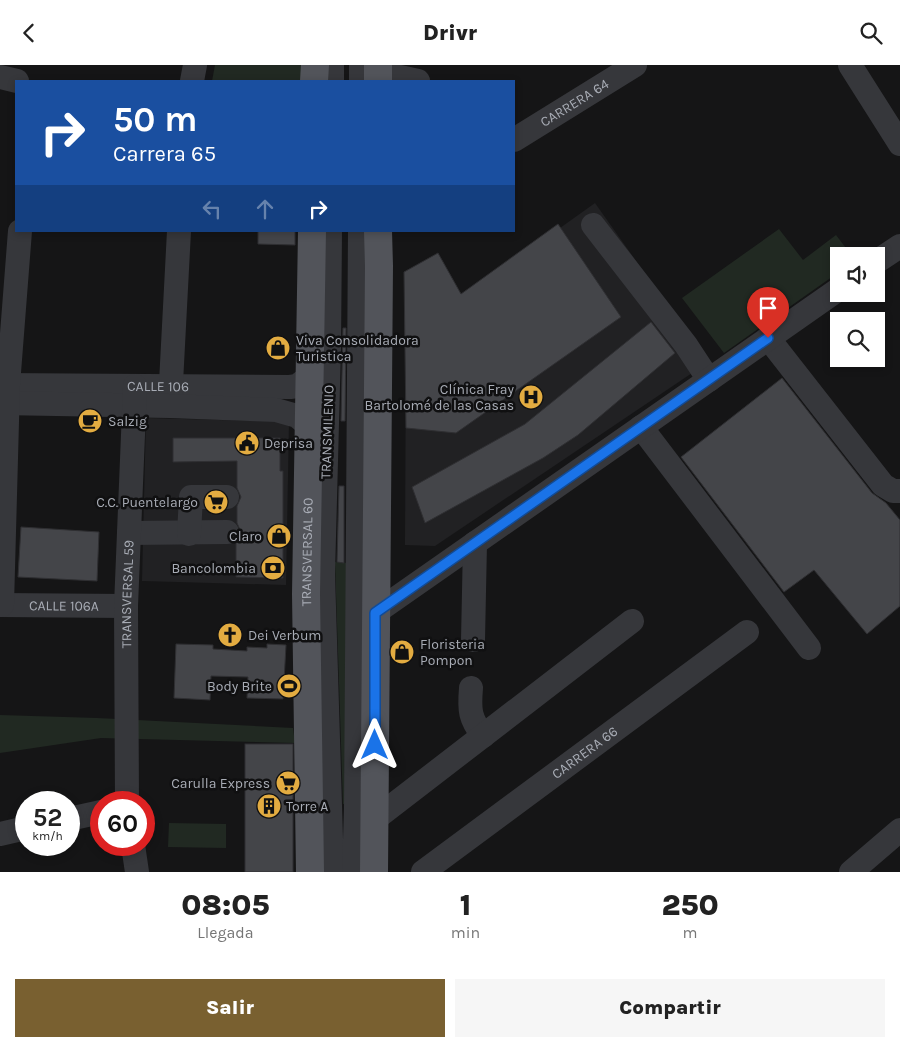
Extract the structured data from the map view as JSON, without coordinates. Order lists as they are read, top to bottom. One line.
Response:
{"streets":{"main road":["TRANSVERSAL 60"],"street":["CARRERA 64","CALLE 106","TRANSMILENIO","TRANSVERSAL 59","CALLE 106A","CARRERA 66"]},"crossings":[["CALLE 106","TRANSVERSAL 60"],["CALLE 106","TRANSVERSAL 59"],["TRANSMILENIO","TRANSVERSAL 60"],["TRANSVERSAL 59","CALLE 106A"]],"places":{"shop":["Viva Consolidadora Turistica","Claro","Floristeria Pompon"],"hospital":["Clínica Fray Bartolomé de las Casas"],"cafe":["Salzig"],"public building":["Deprisa"],"supermarket":["C.C. Puentelargo","Carulla Express"],"bank":["Bancolombia"],"church":["Dei Verbum"],"sports":["Body Brite"],"building":["Torre A"]},"page":{"header":"Drivr","turn":["50 m","Carrera 65"],"speed":"52 km/h","limit":"60","eta":["08:05","Llegada","1","min","250","m"],"buttons":["Salir","Compartir"]}}
